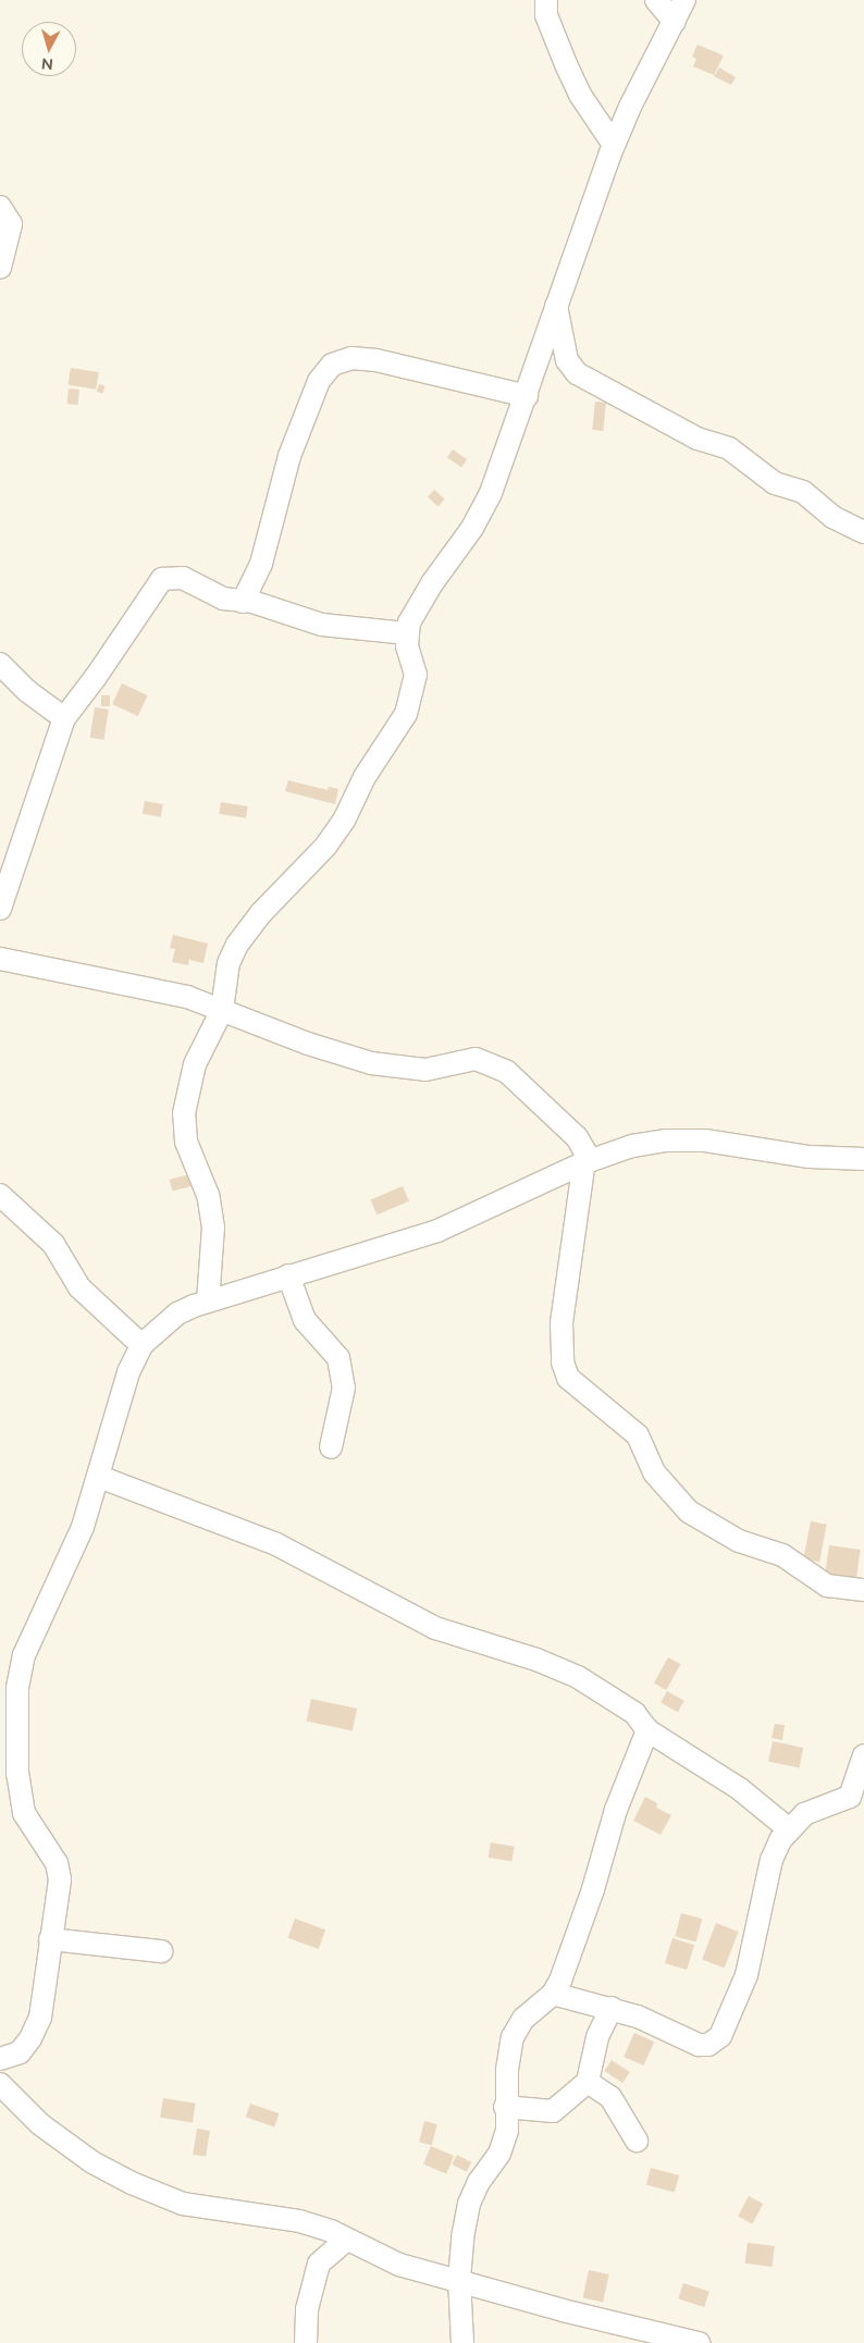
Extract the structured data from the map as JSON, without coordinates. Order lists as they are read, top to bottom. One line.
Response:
{"north":"bottom"}
